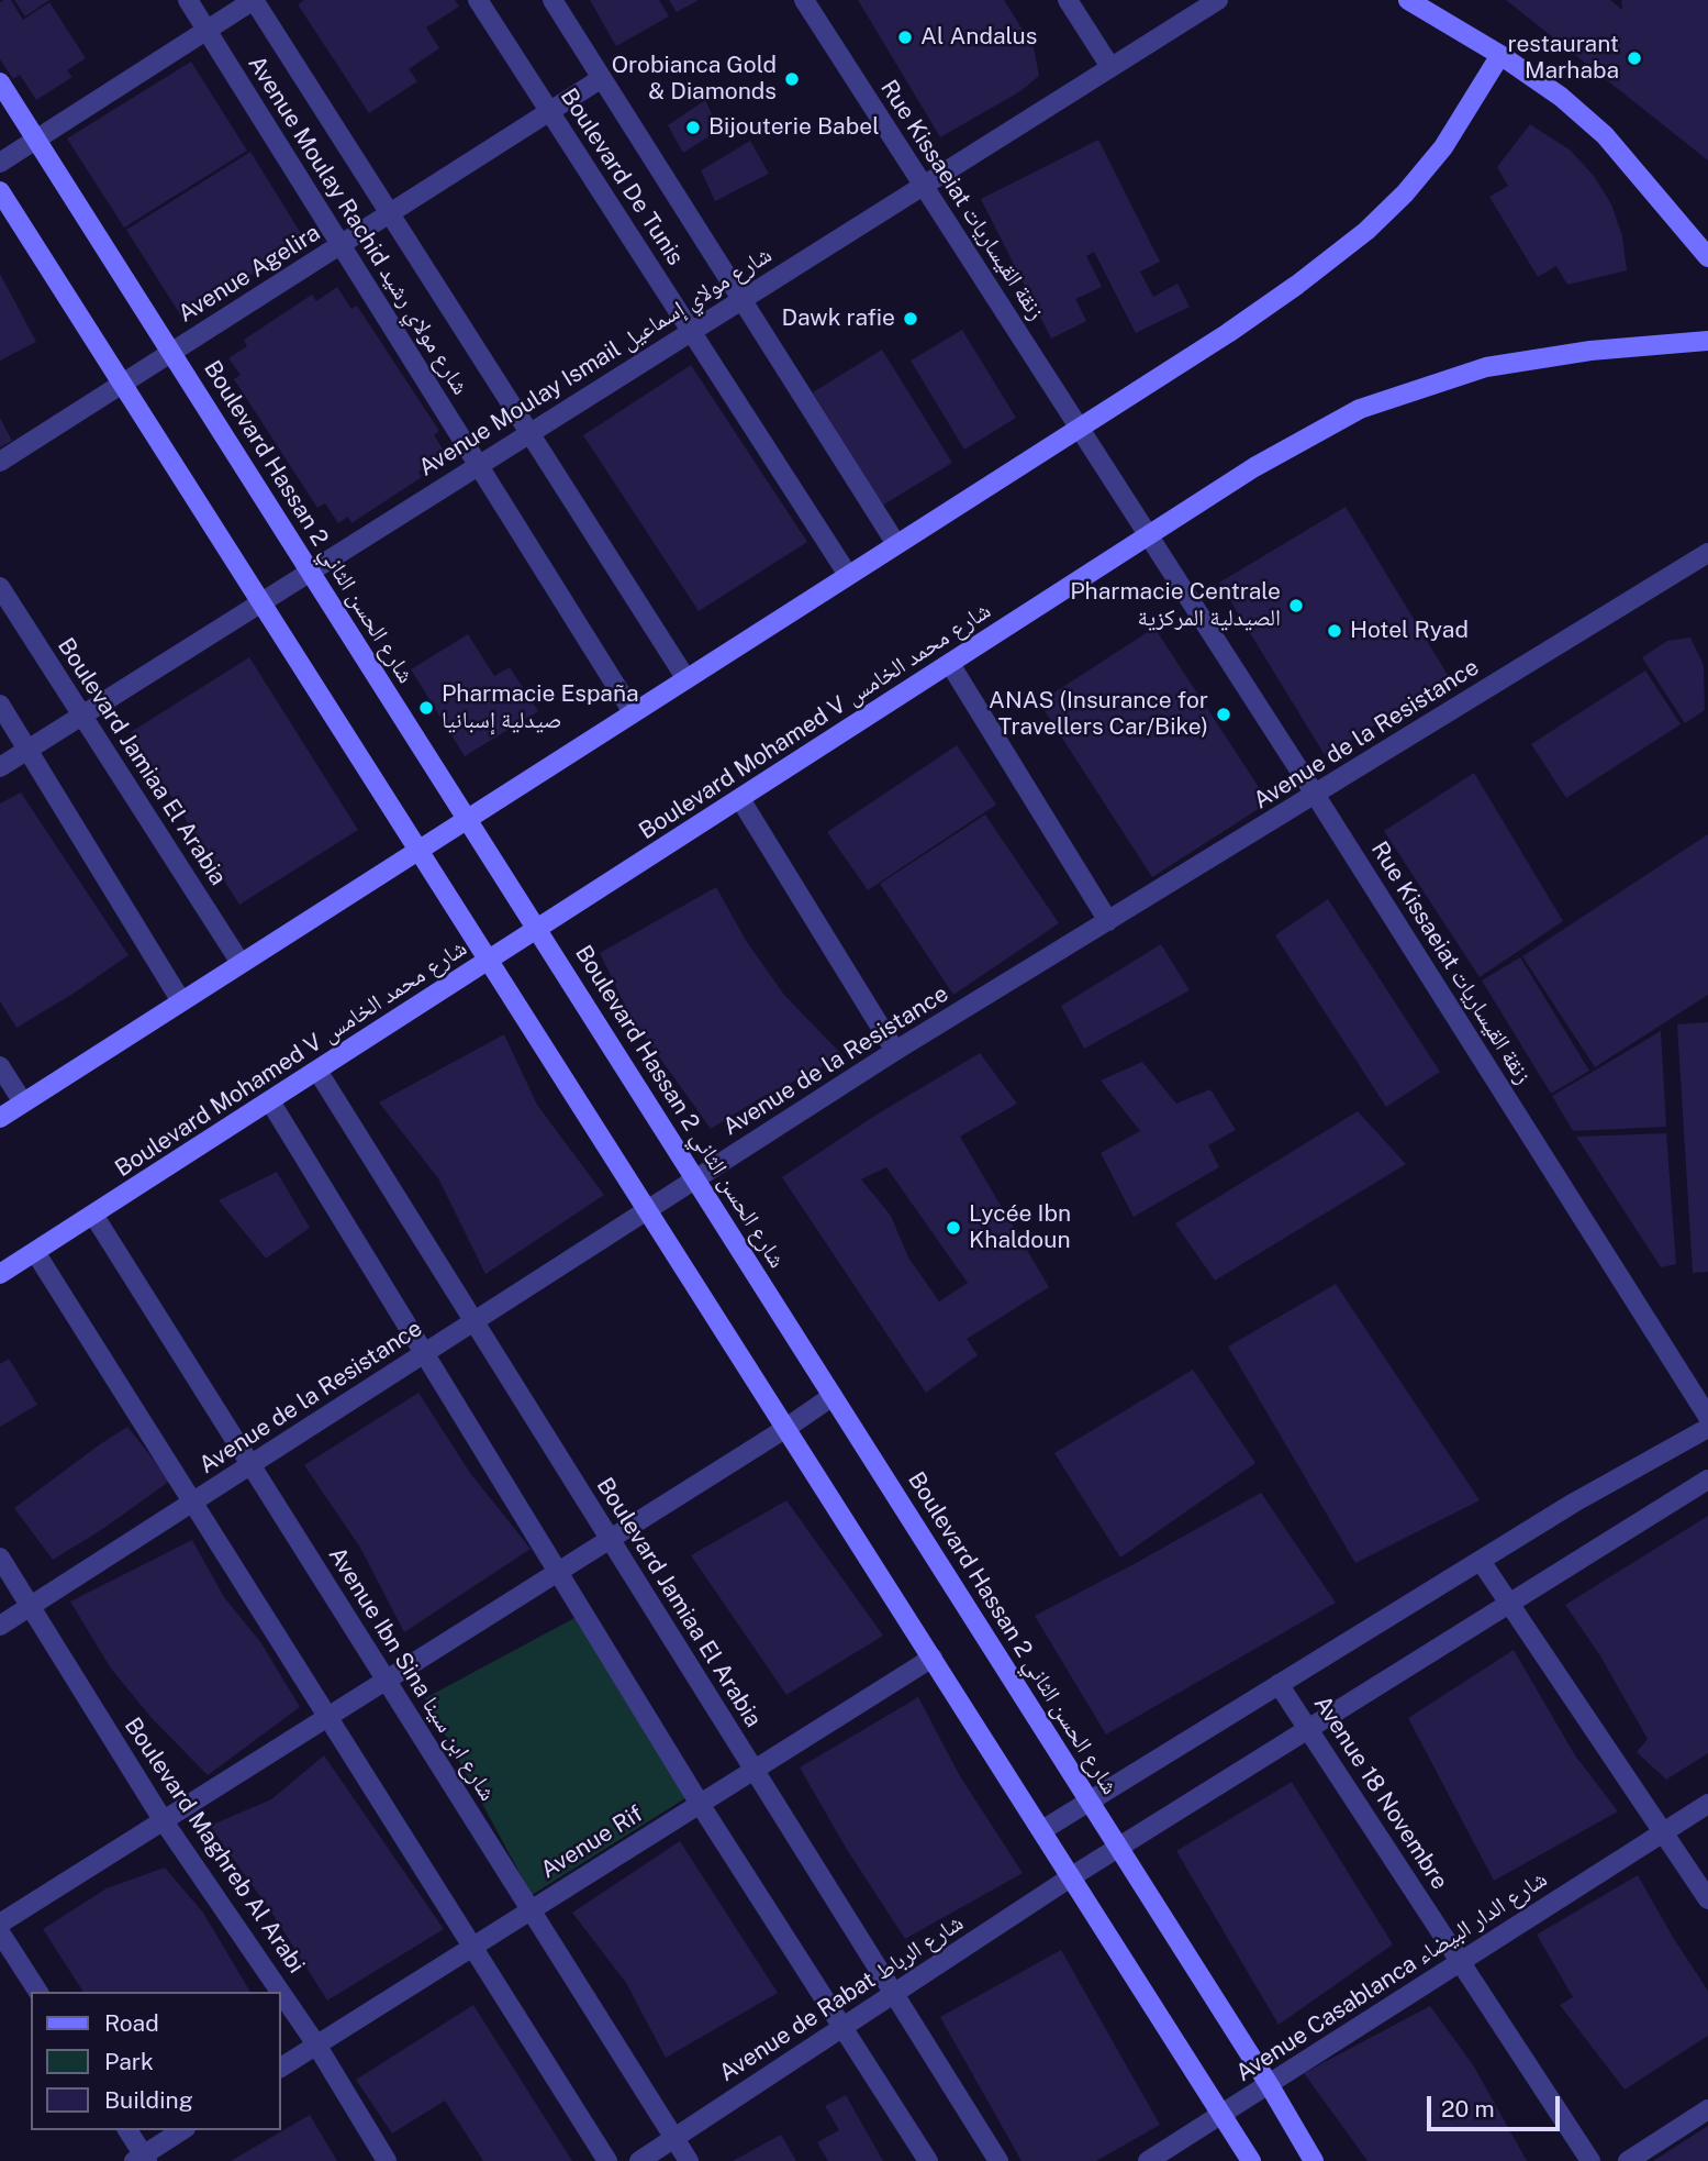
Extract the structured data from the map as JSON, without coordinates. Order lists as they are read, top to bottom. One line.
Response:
{"streets":{"street":["Boulevard De Tunis","Rue Kissaeiat زنقة القيساريات","Avenue Moulay Rachid شارع مولاي رشيد","Avenue Agelira","Avenue Moulay Ismail شارع مولاي إسماعيل","Boulevard Hassan 2 شارع الحسن الثاني","Boulevard Mohamed V شارع محمد الخامس","Avenue de la Resistance","Boulevard Jamiaa El Arabia","Avenue Ibn Sina شارع ابن سينا","Avenue 18 Novembre","Avenue Rif","Boulevard Maghreb Al Arabi","Avenue Casablanca شارع الدار البيضاء","Avenue de Rabat شارع الرباط"]},"crossings":[["Boulevard De Tunis","Avenue Agelira"],["Boulevard De Tunis","Avenue Moulay Ismail شارع مولاي إسماعيل"],["Rue Kissaeiat زنقة القيساريات","Avenue Moulay Ismail شارع مولاي إسماعيل"],["Rue Kissaeiat زنقة القيساريات","Boulevard Mohamed V شارع محمد الخامس"],["Rue Kissaeiat زنقة القيساريات","Avenue de la Resistance"],["Avenue Moulay Rachid شارع مولاي رشيد","Avenue Agelira"],["Avenue Moulay Rachid شارع مولاي رشيد","Avenue Moulay Ismail شارع مولاي إسماعيل"],["Avenue Agelira","Boulevard Hassan 2 شارع الحسن الثاني"],["Avenue Moulay Ismail شارع مولاي إسماعيل","Boulevard Hassan 2 شارع الحسن الثاني"],["Avenue Moulay Ismail شارع مولاي إسماعيل","Boulevard Jamiaa El Arabia"],["Boulevard Hassan 2 شارع الحسن الثاني","Boulevard Mohamed V شارع محمد الخامس"],["Boulevard Hassan 2 شارع الحسن الثاني","Avenue de la Resistance"],["Boulevard Hassan 2 شارع الحسن الثاني","Avenue Casablanca شارع الدار البيضاء"],["Boulevard Hassan 2 شارع الحسن الثاني","Avenue de Rabat شارع الرباط"],["Boulevard Mohamed V شارع محمد الخامس","Boulevard Jamiaa El Arabia"],["Boulevard Mohamed V شارع محمد الخامس","Avenue Ibn Sina شارع ابن سينا"],["Avenue de la Resistance","Boulevard Jamiaa El Arabia"],["Avenue de la Resistance","Avenue Ibn Sina شارع ابن سينا"],["Avenue de la Resistance","Boulevard Maghreb Al Arabi"],["Boulevard Jamiaa El Arabia","Avenue Rif"],["Boulevard Jamiaa El Arabia","Avenue de Rabat شارع الرباط"],["Avenue Ibn Sina شارع ابن سينا","Avenue Rif"],["Avenue Ibn Sina شارع ابن سينا","Avenue de Rabat شارع الرباط"],["Avenue 18 Novembre","Avenue Casablanca شارع الدار البيضاء"],["Avenue 18 Novembre","Avenue de Rabat شارع الرباط"],["Avenue Rif","Boulevard Maghreb Al Arabi"]],"places":["Al Andalus","restaurant Marhaba","Orobianca Gold & Diamonds","Bijouterie Babel","Dawk rafie","Pharmacie Centrale الصيدلية المركزية","Hotel Ryad","Pharmacie España صيدلية إسبانيا","ANAS (Insurance for Travellers Car/Bike)","Lycée Ibn Khaldoun"],"legend":["Road","Park","Building"],"scale_bar":"20 m"}
